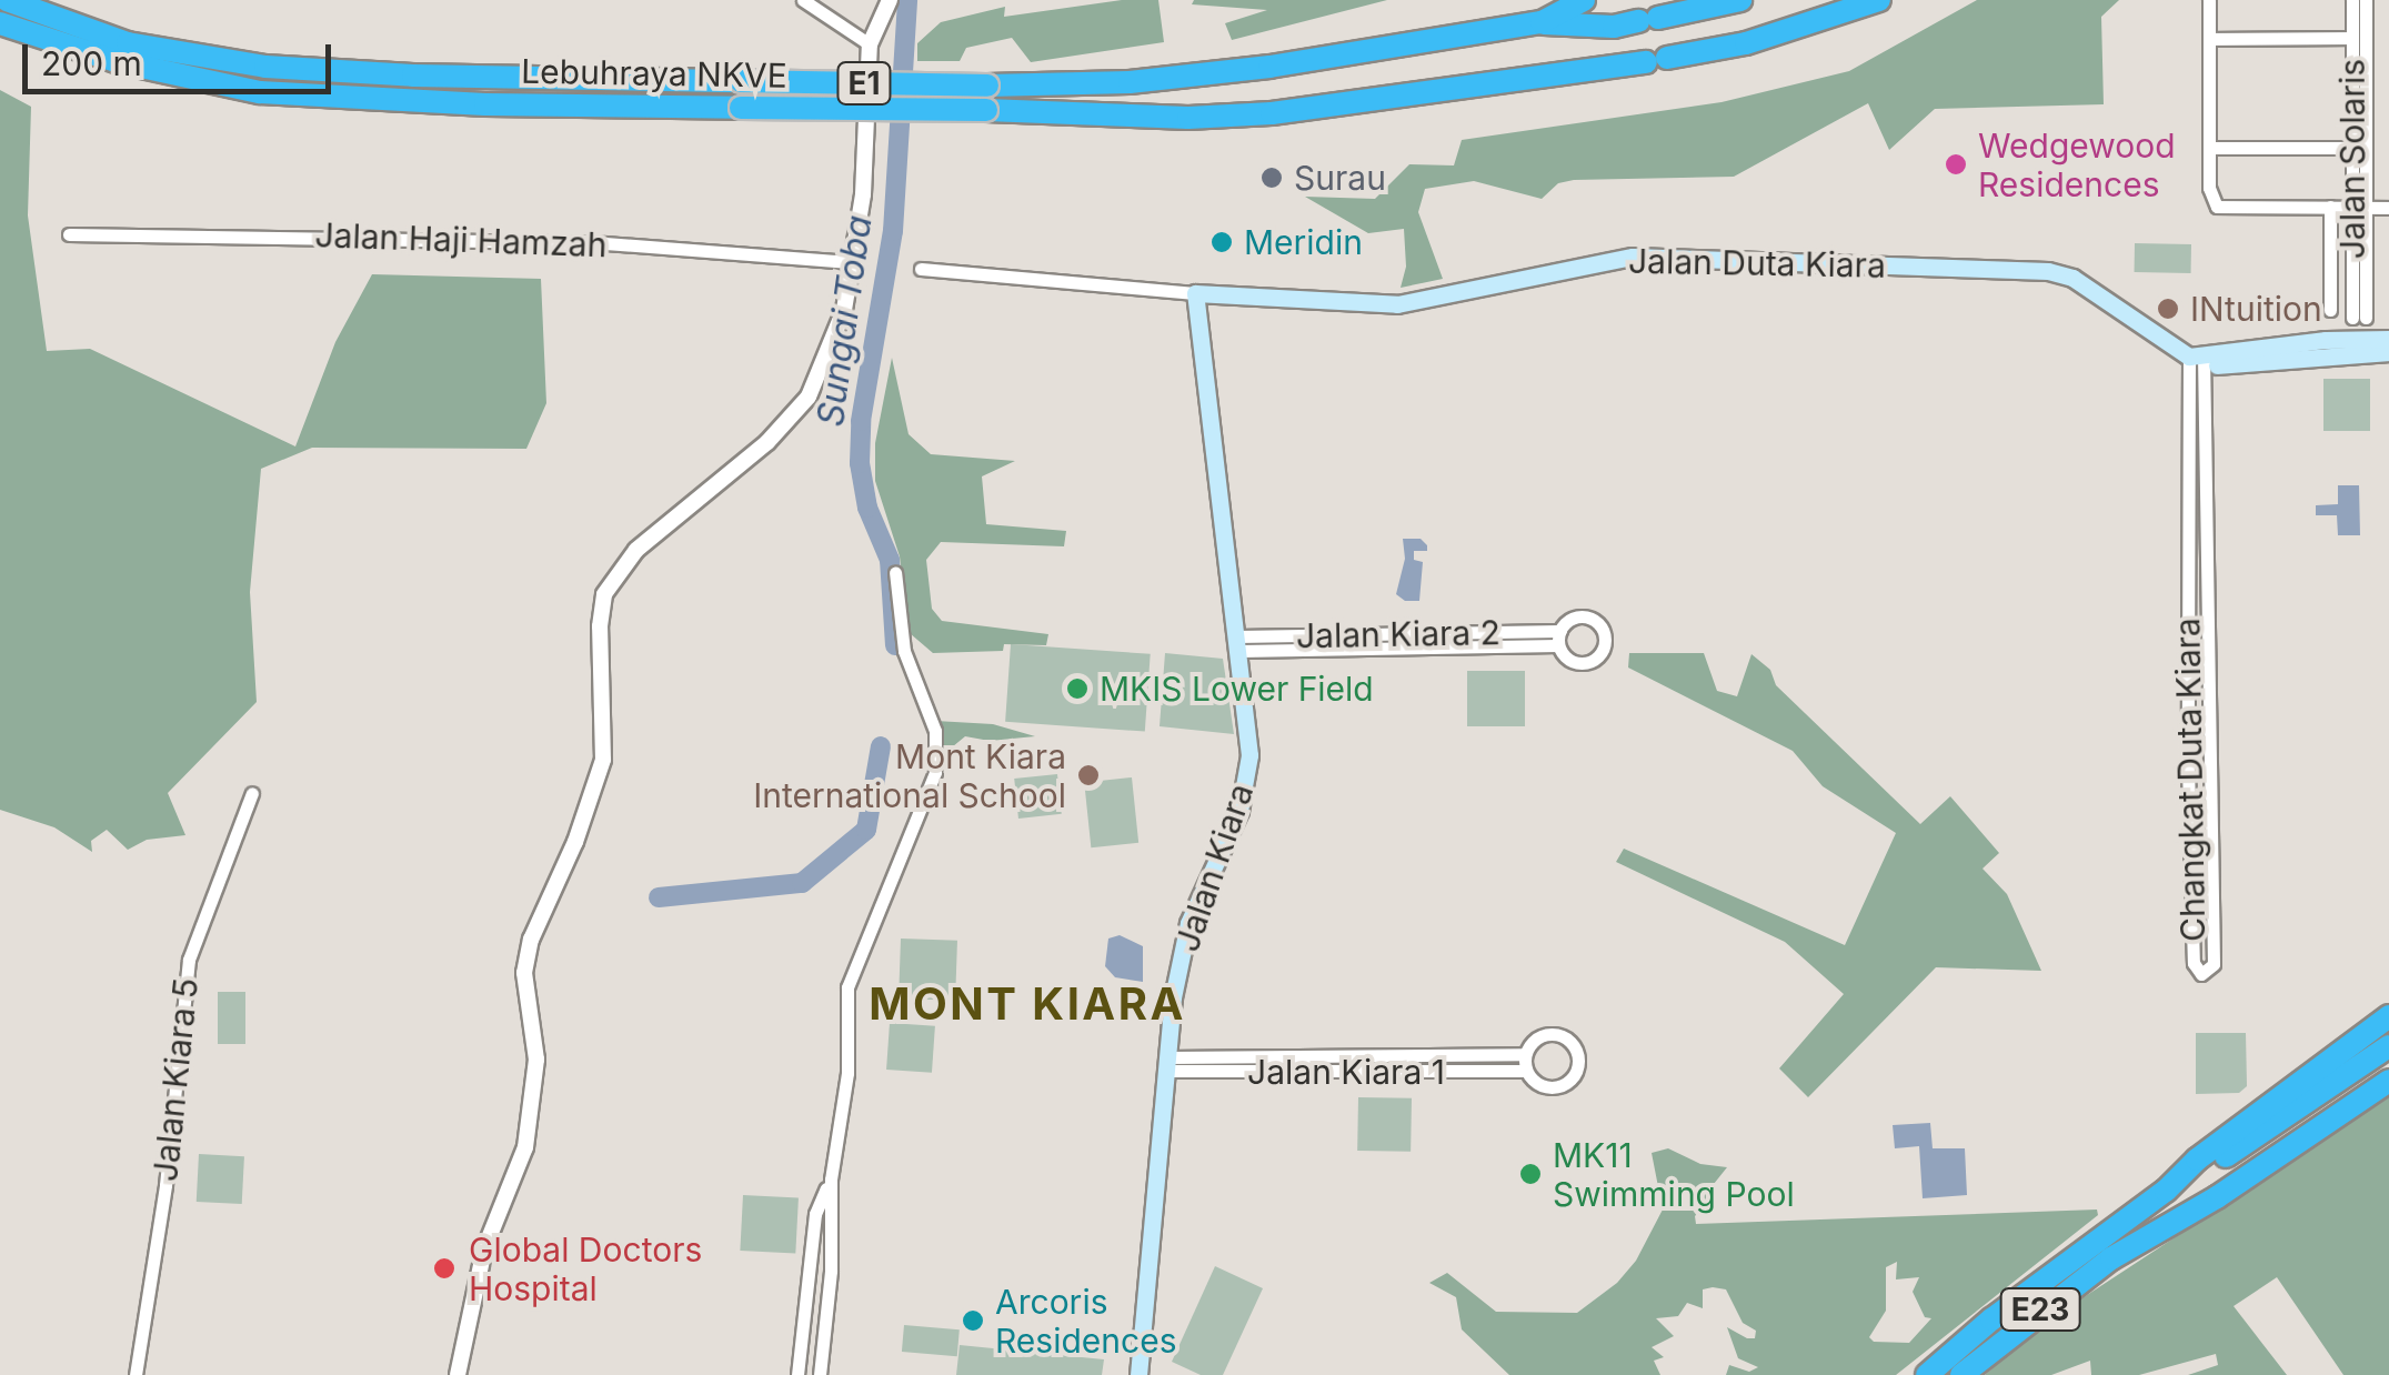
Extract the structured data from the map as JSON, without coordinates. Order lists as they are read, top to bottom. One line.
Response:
{"streets":{"highway":["Lebuhraya NKVE","E1","E23"],"main road":["Jalan Duta Kiara","Jalan Kiara"],"street":["Jalan Solaris","Jalan Haji Hamzah","Jalan Kiara 2","Changkat Duta Kiara","Jalan Kiara 1","Jalan Kiara 5"]},"crossings":[["Jalan Duta Kiara","Changkat Duta Kiara"],["Jalan Duta Kiara","Jalan Kiara"],["Jalan Kiara 2","Jalan Kiara"],["Jalan Kiara","Jalan Kiara 1"]],"districts":["MONT KIARA"],"water":["Sungai Toba"],"places":["Wedgewood Residences","Surau","Meridin","INtuition","MKIS Lower Field","Mont Kiara International School","MK11 Swimming Pool","Global Doctors Hospital","Arcoris Residences"],"scale_bar":"200 m"}
